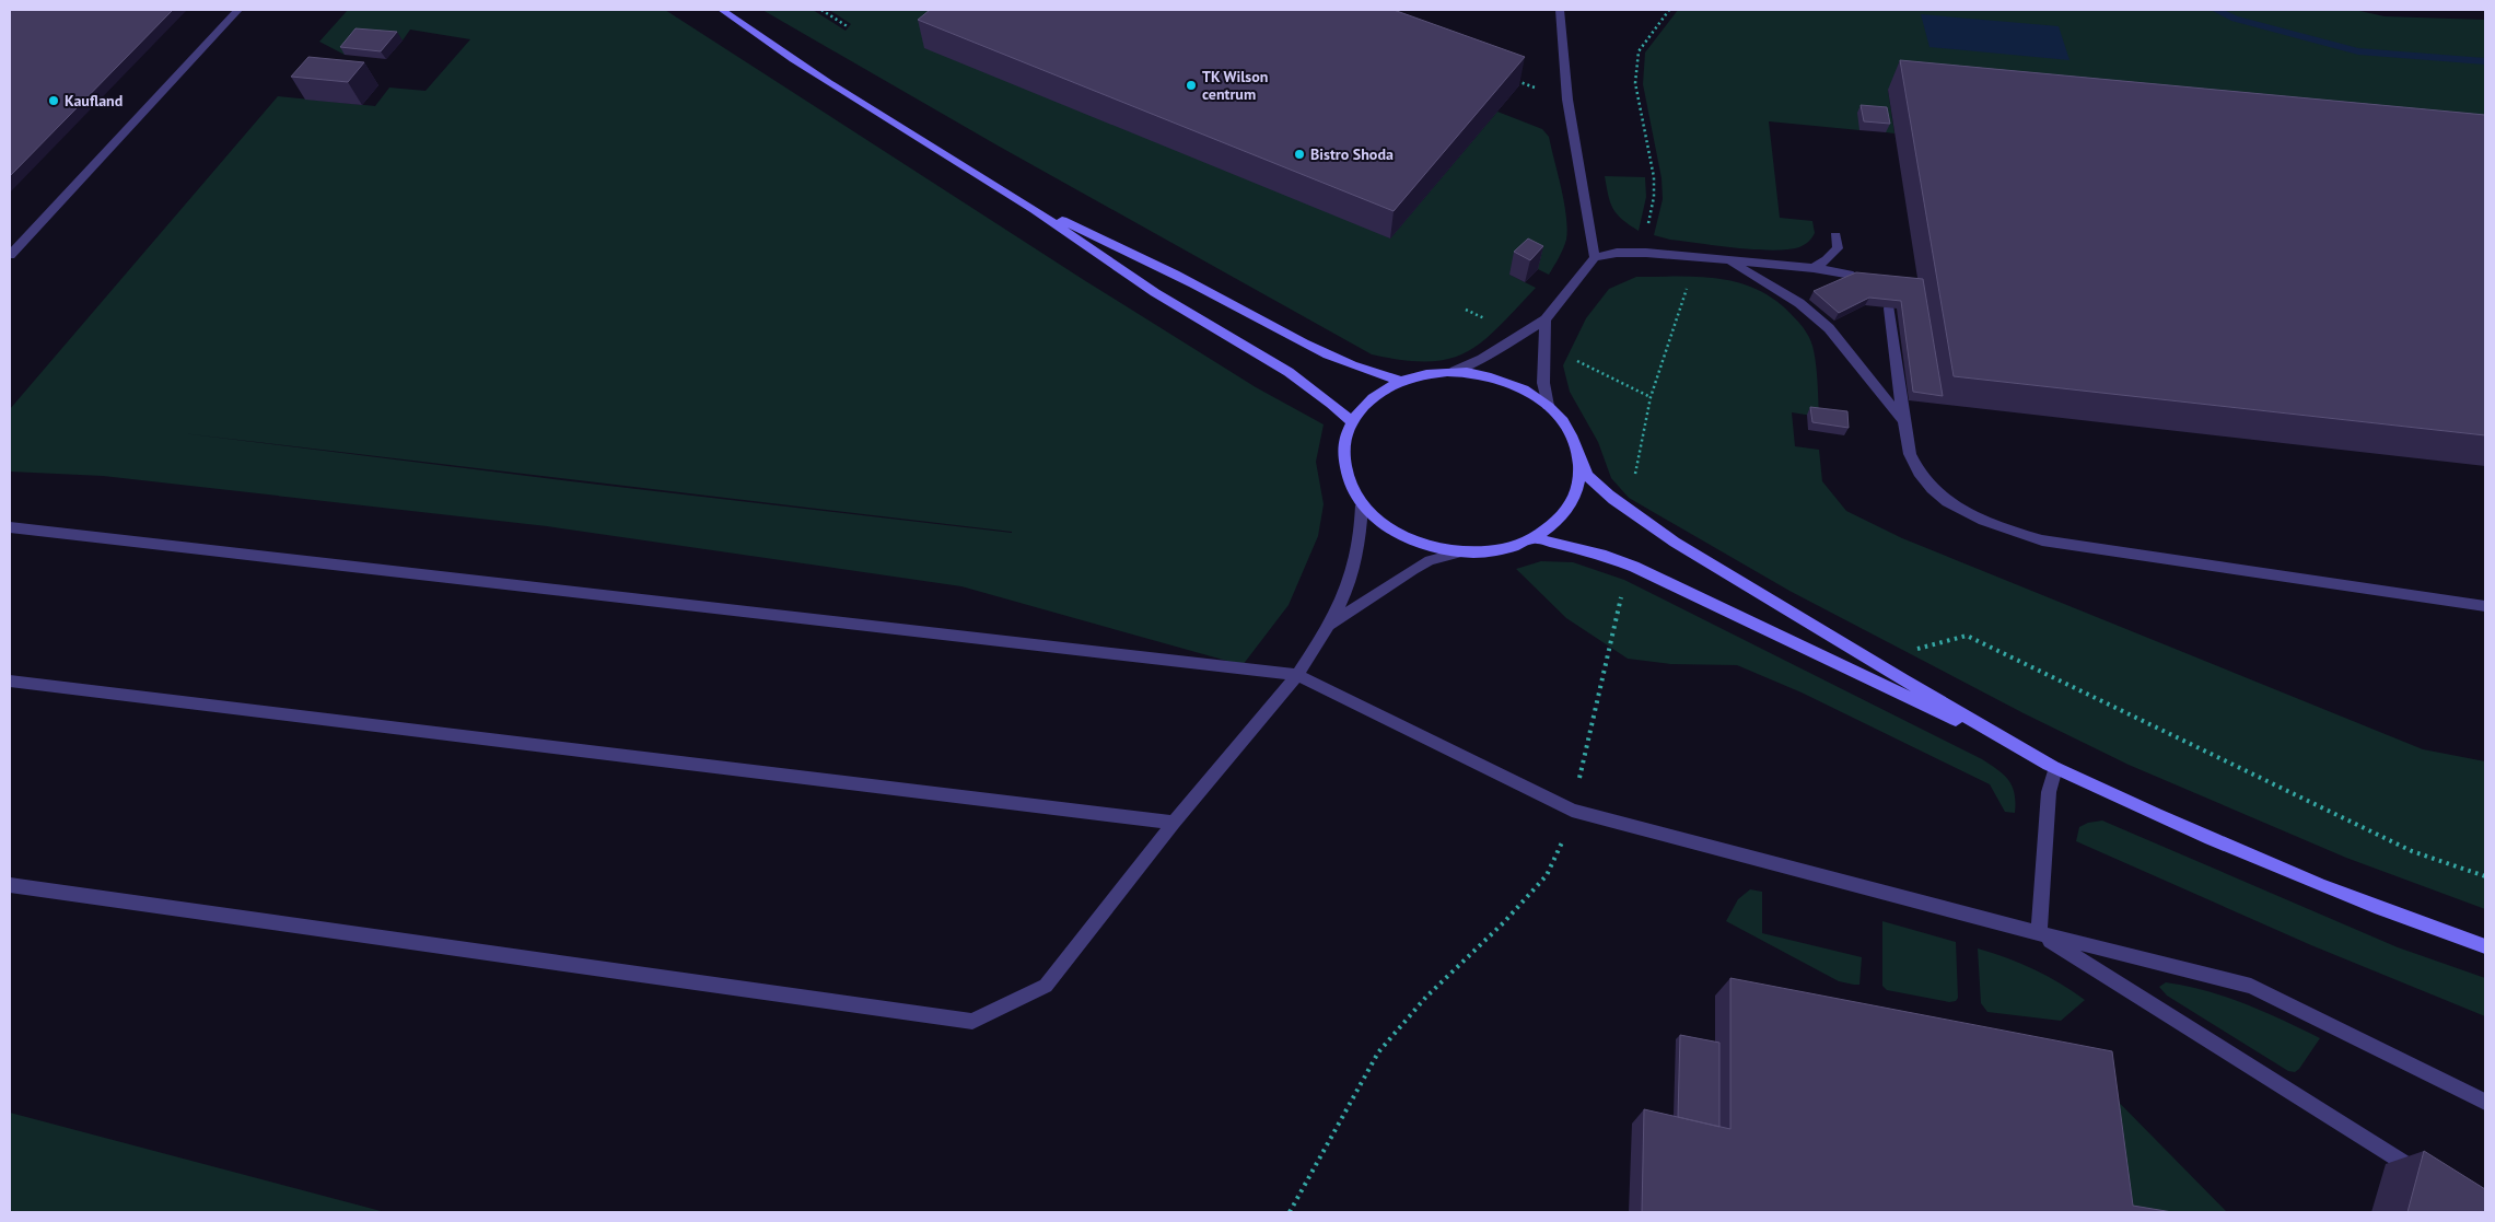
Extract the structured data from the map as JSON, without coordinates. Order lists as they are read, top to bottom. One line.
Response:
{"places":["TK Wilson centrum","Kaufland","Bistro Shoda"]}
